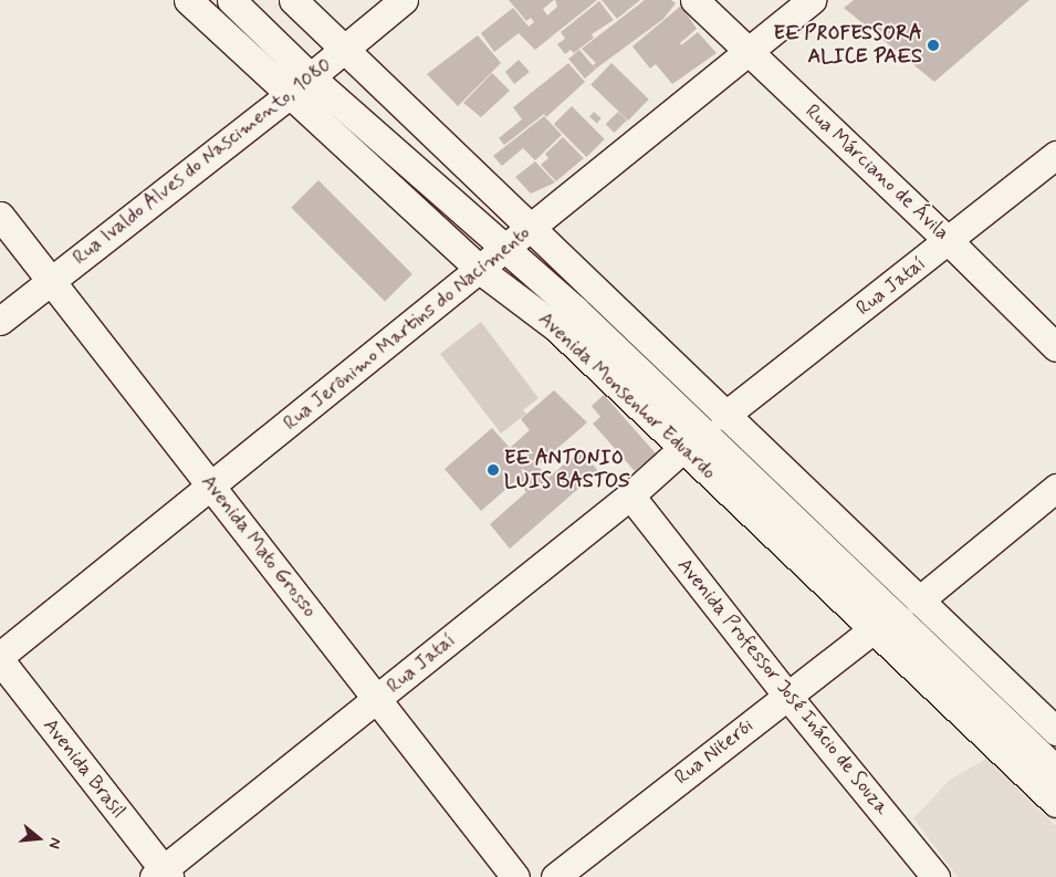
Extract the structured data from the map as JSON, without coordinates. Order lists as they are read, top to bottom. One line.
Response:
{"streets":{"street":["Rua Ivaldo Alves do Nascimento, 1080","Rua Márciano de Ávila","Rua Jataí","Rua Jerônimo Martins do Nacimento","Avenida Monsenhor Eduardo","Avenida Mato Grosso","Avenida Professor José Inácio de Souza","Rua Niterói","Avenida Brasil"]},"crossings":[["Rua Ivaldo Alves do Nascimento, 1080","Avenida Monsenhor Eduardo"],["Rua Ivaldo Alves do Nascimento, 1080","Avenida Mato Grosso"],["Rua Márciano de Ávila","Rua Jataí"],["Rua Márciano de Ávila","Rua Jerônimo Martins do Nacimento"],["Rua Jataí","Avenida Monsenhor Eduardo"],["Rua Jataí","Avenida Mato Grosso"],["Rua Jataí","Avenida Professor José Inácio de Souza"],["Rua Jataí","Avenida Brasil"],["Rua Jerônimo Martins do Nacimento","Avenida Monsenhor Eduardo"],["Rua Jerônimo Martins do Nacimento","Avenida Mato Grosso"],["Avenida Monsenhor Eduardo","Rua Niterói"],["Avenida Professor José Inácio de Souza","Rua Niterói"]],"places":["EE PROFESSORA ALICE PAES","EE ANTONIO LUIS BASTOS"],"north":"right"}
